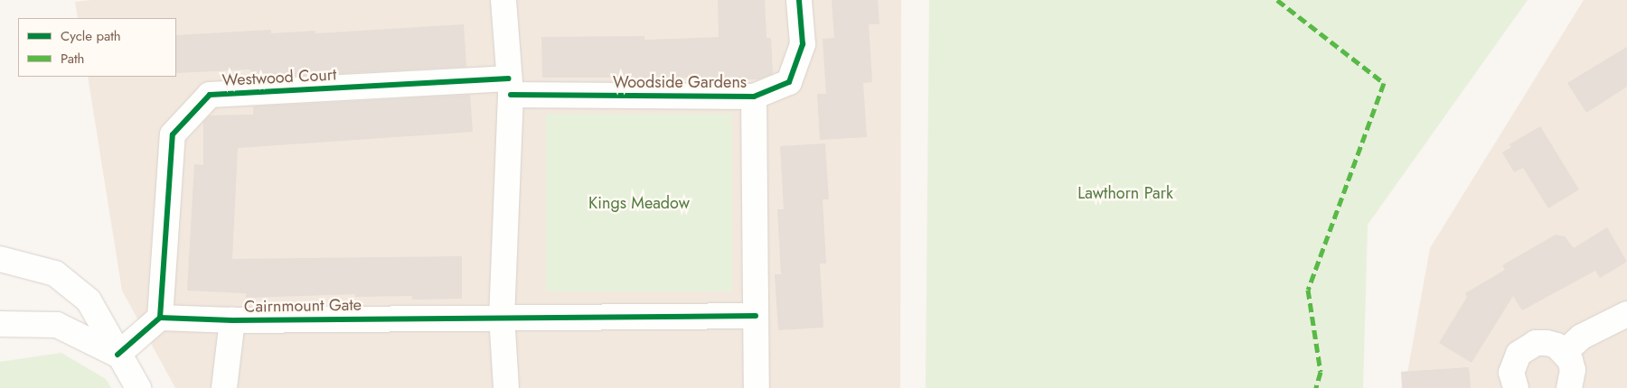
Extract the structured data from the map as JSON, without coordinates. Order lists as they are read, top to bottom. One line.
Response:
{"streets":{"street":["Westwood Court","Woodside Gardens","Cairnmount Gate"]},"crossings":[["Westwood Court","Woodside Gardens"],["Westwood Court","Cairnmount Gate"],["Woodside Gardens","Cairnmount Gate"]],"parks":["Lawthorn Park","Kings Meadow"],"legend":["Cycle path","Path"]}
